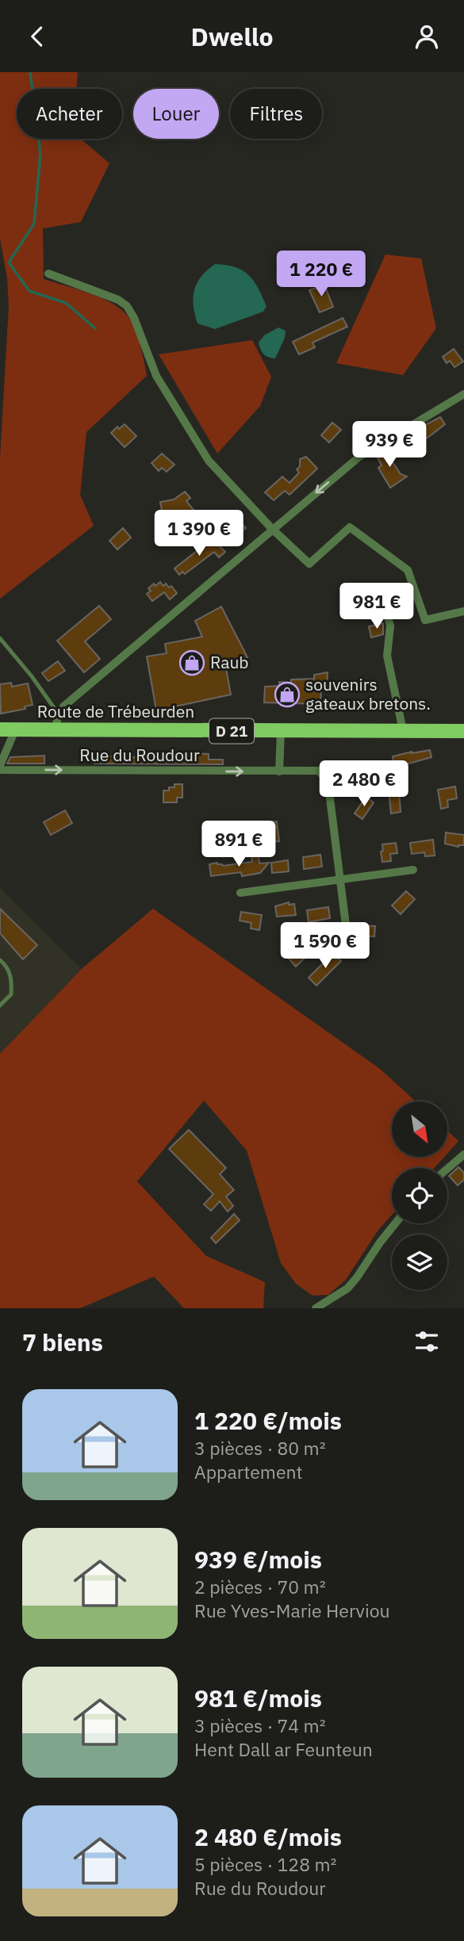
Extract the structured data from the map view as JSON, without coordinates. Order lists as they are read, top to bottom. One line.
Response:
{"streets":{"main road":["Route de Trébeurden","D 21"],"street":["Rue du Roudour"]},"one_way":["Rue du Roudour"],"places":{"shop":["Raub","souvenirs gateaux bretons."]},"north":"bottom right","page":{"header":"Dwello","chip":["Acheter","Louer","Filtres"],"price":["1 220 €","939 €","1 390 €","981 €","2 480 €","891 €","1 590 €"],"heading":"7 biens","list":[{"name":"1 220 €/mois","note":"3 pièces · 80 m² · Appartement"},{"name":"939 €/mois","note":"2 pièces · 70 m² · Rue Yves-Marie Herviou"},{"name":"981 €/mois","note":"3 pièces · 74 m² · Hent Dall ar Feunteun"},{"name":"2 480 €/mois","note":"5 pièces · 128 m² · Rue du Roudour"}]}}
